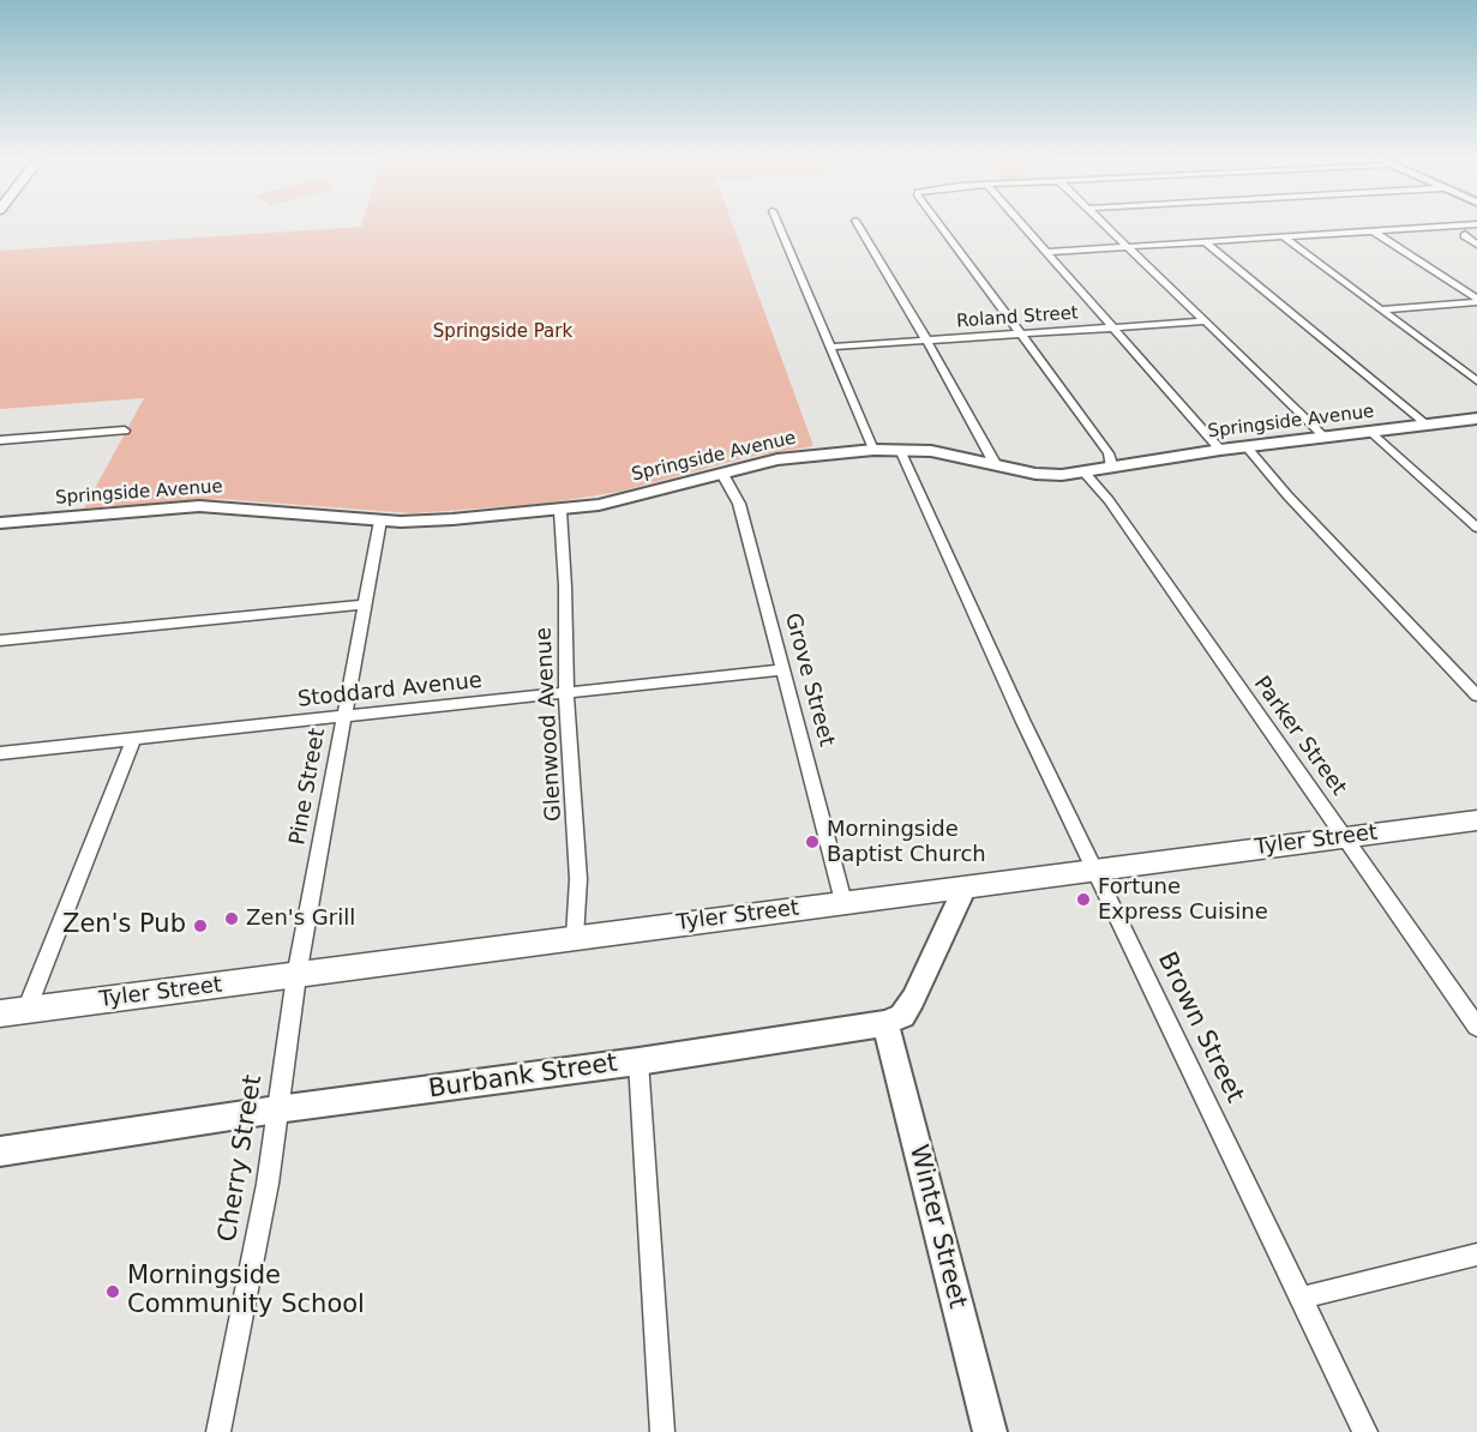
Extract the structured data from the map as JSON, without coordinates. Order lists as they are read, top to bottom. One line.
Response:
{"streets":{"main road":["Tyler Street"],"street":["Roland Street","Springside Avenue","Grove Street","Stoddard Avenue","Glenwood Avenue","Parker Street","Pine Street","Brown Street","Burbank Street","Cherry Street","Winter Street"]},"crossings":[["Springside Avenue","Grove Street"],["Springside Avenue","Glenwood Avenue"],["Springside Avenue","Parker Street"],["Springside Avenue","Pine Street"],["Springside Avenue","Brown Street"],["Grove Street","Stoddard Avenue"],["Grove Street","Tyler Street"],["Stoddard Avenue","Glenwood Avenue"],["Stoddard Avenue","Pine Street"],["Glenwood Avenue","Tyler Street"],["Parker Street","Tyler Street"],["Pine Street","Tyler Street"],["Pine Street","Cherry Street"],["Tyler Street","Brown Street"],["Tyler Street","Cherry Street"],["Burbank Street","Cherry Street"],["Burbank Street","Winter Street"]],"parks":["Springside Park"],"places":["Morningside Baptist Church","Fortune Express Cuisine","Zen's Grill","Zen's Pub","Morningside Community School"]}
